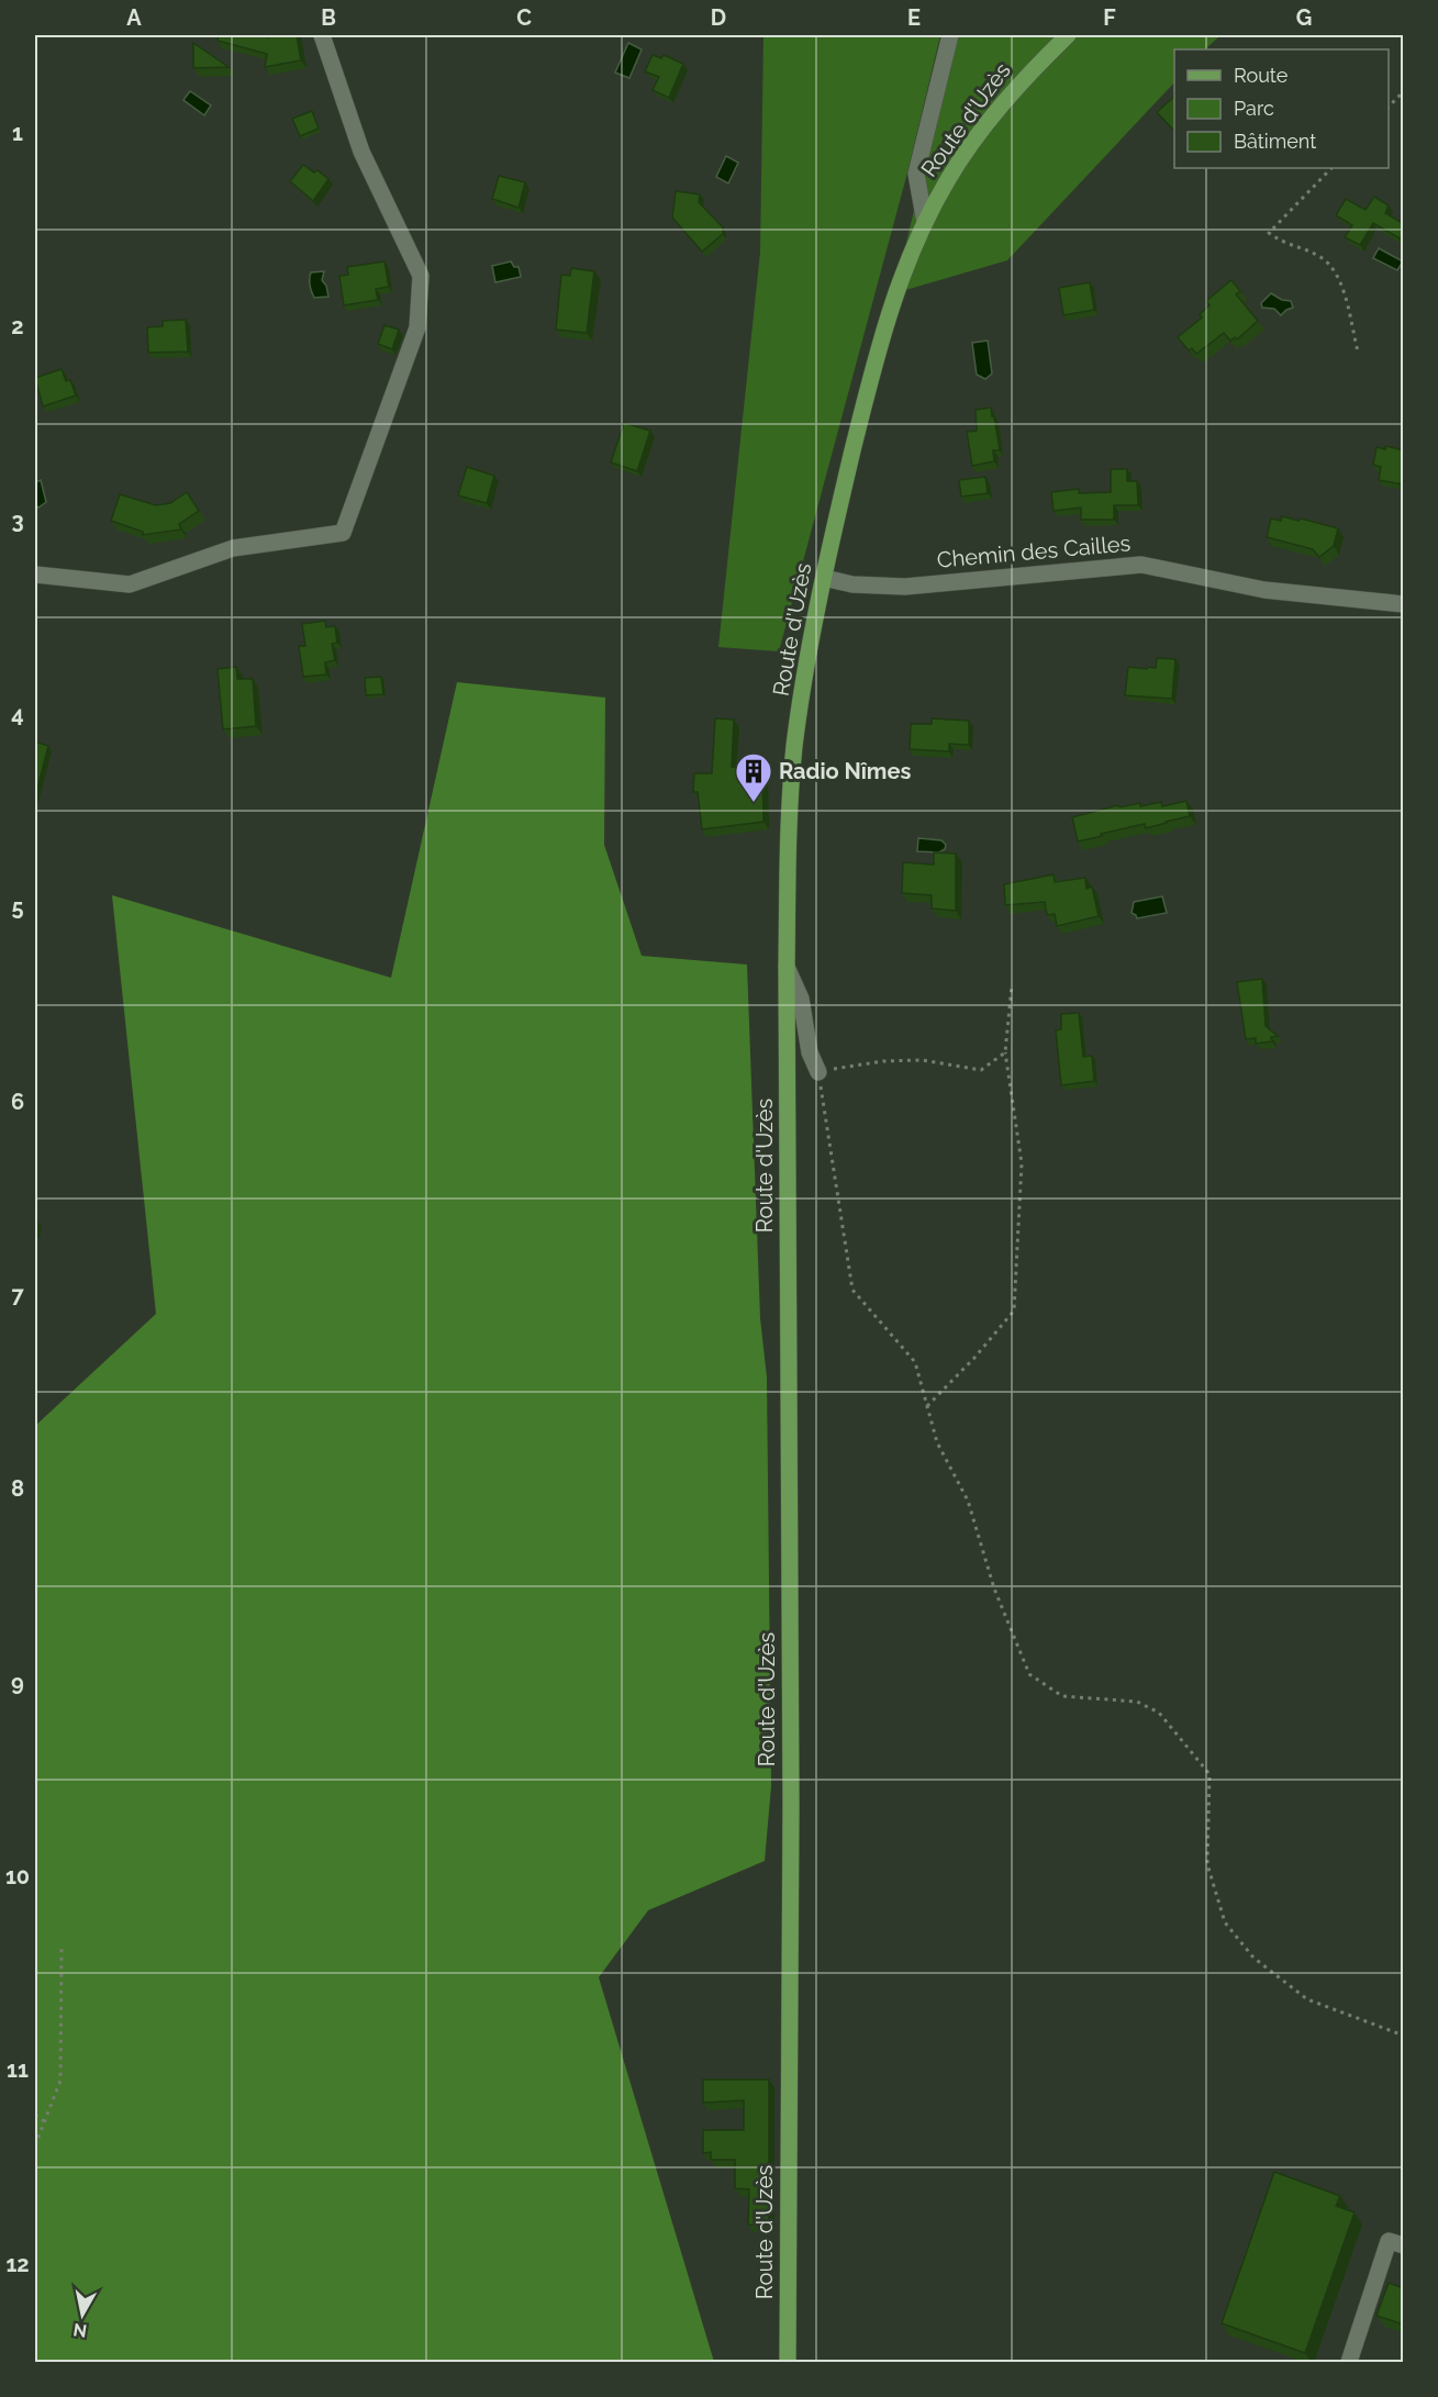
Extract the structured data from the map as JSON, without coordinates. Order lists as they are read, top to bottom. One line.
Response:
{"streets":{"main road":["Route d'Uzès"],"street":["Chemin des Cailles"]},"crossings":[["Route d'Uzès","Chemin des Cailles"]],"places":{"building":["Radio Nîmes"]},"legend":["Route","Parc","Bâtiment"],"north":"bottom","grid":{"columns":["A","B","C","D","E","F","G"],"rows":["1","2","3","4","5","6","7","8","9","10","11","12"]}}
